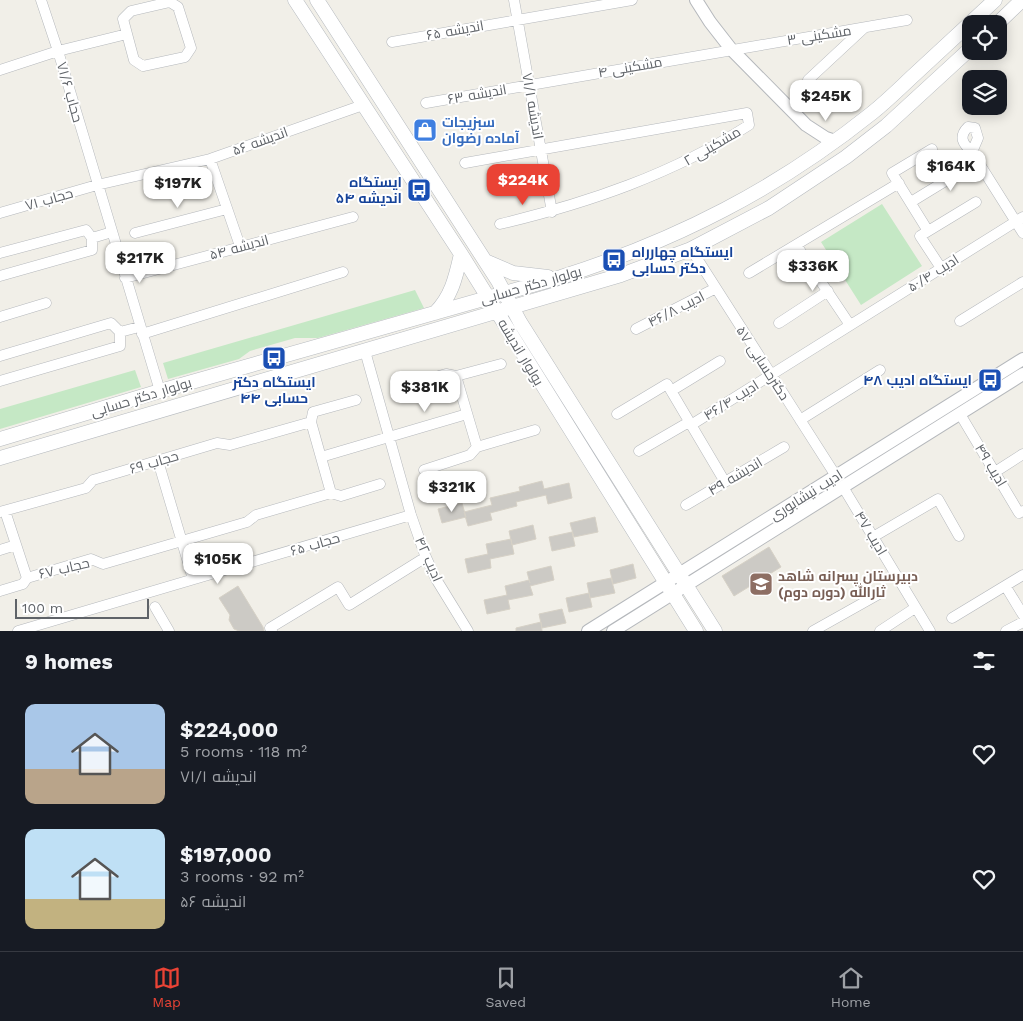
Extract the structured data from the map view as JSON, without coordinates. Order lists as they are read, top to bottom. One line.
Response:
{"streets":{"main road":["بولوار دکتر حسابی","بولوار اندیشه"],"street":["اندیشه ۶۵","مشکینی ۳","مشکینی ۴","حجاب ۷۱/۶","اندیشه ۶۳","اندیشه ۷۱/۱","اندیشه ۵۶","مشکینی ۲","حجاب ۷۱","اندیشه ۵۴","ادیب ۵۰/۴","ادیب ۴۶/۸","دکترحسابی ۵۷","ادیب ۴۶/۴","حجاب ۶۹","ادیب ۴۹","اندیشه ۴۹","ادیب نیشابوری","ادیب ۴۷","حجاب ۶۵","ادیب ۴۲","حجاب ۶۷"]},"crossings":[["اندیشه ۶۵","اندیشه ۷۱/۱"],["مشکینی ۳","مشکینی ۴"],["مشکینی ۴","اندیشه ۶۳"],["مشکینی ۴","اندیشه ۷۱/۱"],["حجاب ۷۱/۶","اندیشه ۵۶"],["حجاب ۷۱/۶","حجاب ۷۱"],["حجاب ۷۱/۶","اندیشه ۵۴"],["حجاب ۷۱/۶","بولوار دکتر حسابی"],["اندیشه ۶۳","اندیشه ۷۱/۱"],["اندیشه ۷۱/۱","مشکینی ۲"],["اندیشه ۵۶","حجاب ۷۱"],["اندیشه ۵۶","بولوار اندیشه"],["ادیب ۵۰/۴","دکترحسابی ۵۷"],["ادیب ۵۰/۴","ادیب ۴۶/۴"],["بولوار دکتر حسابی","بولوار اندیشه"],["بولوار دکتر حسابی","دکترحسابی ۵۷"],["بولوار دکتر حسابی","ادیب ۴۲"],["ادیب ۴۶/۸","دکترحسابی ۵۷"],["بولوار اندیشه","ادیب نیشابوری"],["دکترحسابی ۵۷","ادیب ۴۶/۴"],["دکترحسابی ۵۷","ادیب نیشابوری"],["دکترحسابی ۵۷","ادیب ۴۷"],["ادیب ۴۹","ادیب نیشابوری"],["ادیب نیشابوری","ادیب ۴۷"],["حجاب ۶۵","ادیب ۴۲"]],"places":{"shop":["سبزیجات آماده رضوان"],"bus stop":["ایستگاه اندیشه ۵۴","ایستگاه چهارراه دکتر حسابی","ایستگاه دکتر حسابی ۴۴","ایستگاه ادیب ۴۸"],"school or university":["دبیرستان پسرانه شاهد ثارالله (دوره دوم)"]},"scale_bar":"100 m","page":{"price":["$245K","$164K","$224K","$197K","$217K","$336K","$381K","$321K","$105K"],"scale":"100 m","heading":"9 homes","list":[{"name":"$224,000","note":"5 rooms · 118 m² · اندیشه ۷۱/۱"},{"name":"$197,000","note":"3 rooms · 92 m² · اندیشه ۵۶"}],"tabs":["Map","Saved","Home"]}}
